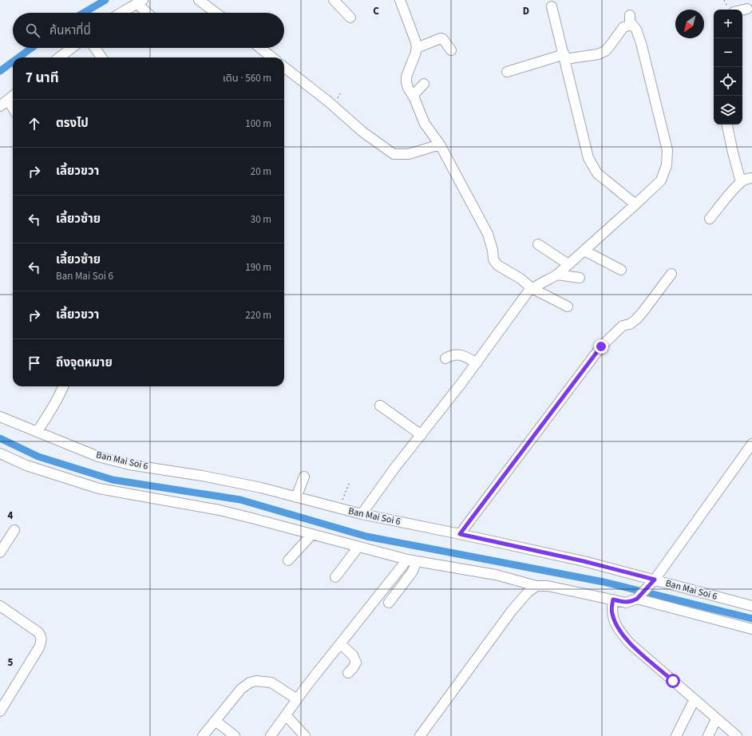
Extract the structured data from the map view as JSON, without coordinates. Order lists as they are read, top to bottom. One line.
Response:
{"streets":{"street":["Ban Mai Soi 6"]},"north":"bottom left","page":{"map_buttons":["+","−"],"search":"ค้นหาที่นี่","heading":["7 นาที","เดิน · 560 m"],"list":[["ตรงไป","100 m"],["เลี้ยวขวา","20 m"],["เลี้ยวซ้าย","30 m"],["เลี้ยวซ้าย","Ban Mai Soi 6","190 m"],["เลี้ยวขวา","220 m"],"ถึงจุดหมาย"]},"grid":{"columns":["C","D"],"rows":["4","5"]}}
